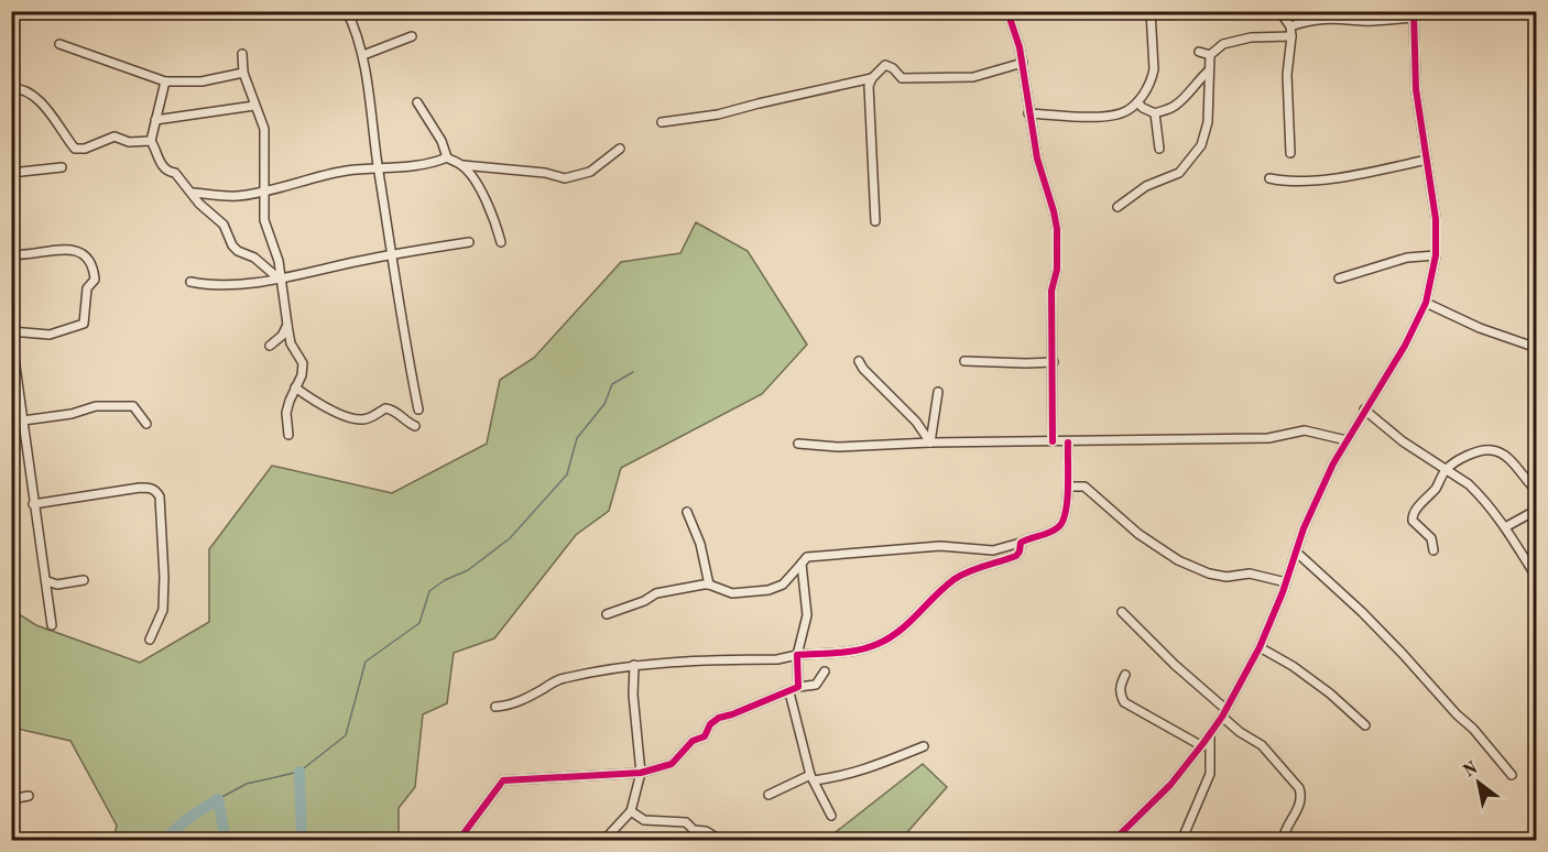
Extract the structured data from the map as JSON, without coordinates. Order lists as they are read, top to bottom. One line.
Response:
{"north":"top left"}
